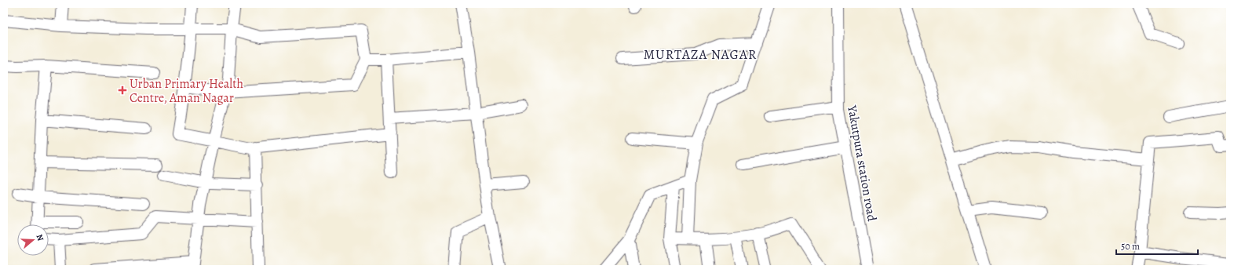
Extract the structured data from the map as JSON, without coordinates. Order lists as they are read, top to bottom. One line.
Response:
{"streets":{"street":["Yakutpura station road"]},"districts":["MURTAZA NAGAR"],"places":{"health":["Urban Primary Health Centre, Aman Nagar"]},"scale_bar":"50 m","north":"right"}
